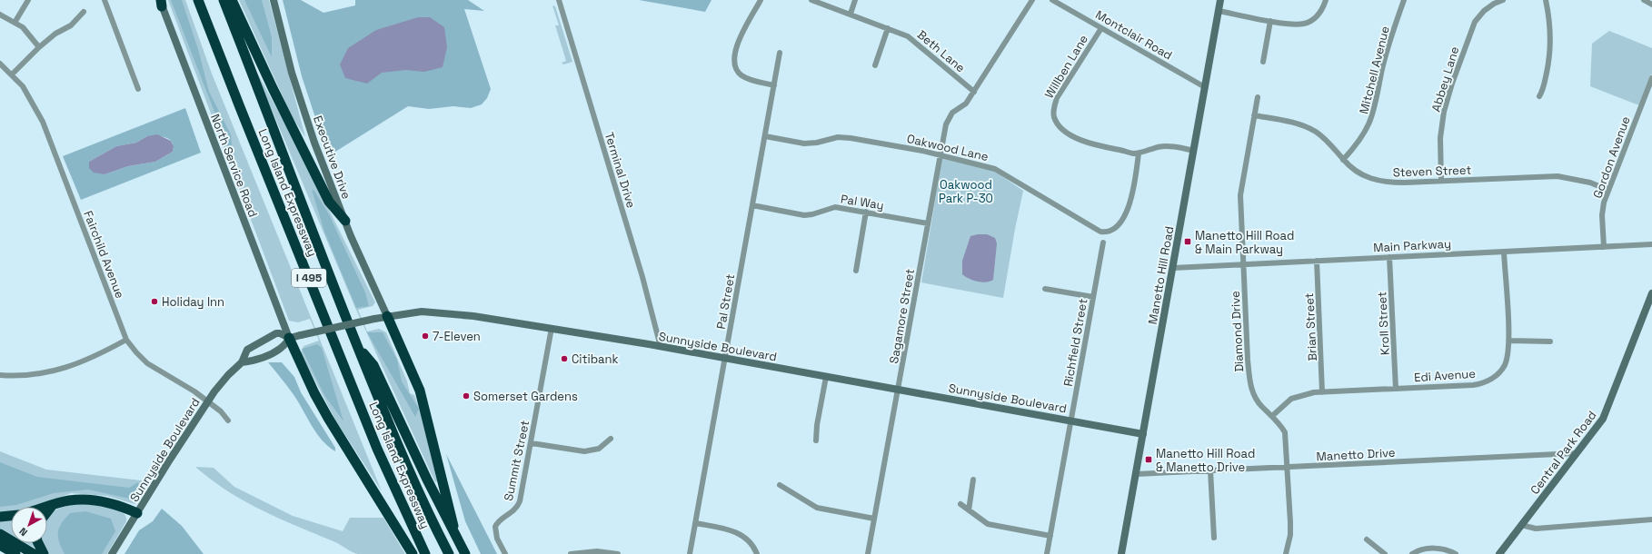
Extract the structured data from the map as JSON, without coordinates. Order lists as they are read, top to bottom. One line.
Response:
{"streets":{"highway":["Long Island Expressway","I 495"],"main road":["Executive Drive","North Service Road","Manetto Hill Road","Sunnyside Boulevard","Central Park Road"],"street":["Montclair Road","Beth Lane","Willben Lane","Mitchell Avenue","Abbey Lane","Oakwood Lane","Gordon Avenue","Terminal Drive","Steven Street","Pal Way","Main Parkway","Fairchild Avenue","Pal Street","Sagamore Street","Kroll Street","Brian Street","Diamond Drive","Richfield Street","Edi Avenue","Manetto Drive","Summit Street"]},"crossings":[["Montclair Road","Willben Lane"],["Montclair Road","Manetto Hill Road"],["Beth Lane","Sagamore Street"],["Willben Lane","Oakwood Lane"],["Willben Lane","Manetto Hill Road"],["Mitchell Avenue","Steven Street"],["Abbey Lane","Steven Street"],["Oakwood Lane","Pal Street"],["Oakwood Lane","Sagamore Street"],["Executive Drive","Sunnyside Boulevard"],["Gordon Avenue","Steven Street"],["Gordon Avenue","Main Parkway"],["North Service Road","Sunnyside Boulevard"],["Terminal Drive","Sunnyside Boulevard"],["Steven Street","Diamond Drive"],["Pal Way","Pal Street"],["Pal Way","Sagamore Street"],["Main Parkway","Manetto Hill Road"],["Main Parkway","Kroll Street"],["Main Parkway","Brian Street"],["Main Parkway","Diamond Drive"],["Main Parkway","Edi Avenue"],["Fairchild Avenue","Sunnyside Boulevard"],["Manetto Hill Road","Sunnyside Boulevard"],["Manetto Hill Road","Manetto Drive"],["Pal Street","Sunnyside Boulevard"],["Sagamore Street","Sunnyside Boulevard"],["Kroll Street","Edi Avenue"],["Brian Street","Edi Avenue"],["Diamond Drive","Edi Avenue"],["Diamond Drive","Manetto Drive"],["Richfield Street","Sunnyside Boulevard"],["Sunnyside Boulevard","Summit Street"],["Central Park Road","Manetto Drive"]],"parks":["Oakwood Park P-30"],"places":{"transit":["Manetto Hill Road & Main Parkway","Manetto Hill Road & Manetto Drive"],"other":["Holiday Inn","7-Eleven","Citibank","Somerset Gardens"]},"north":"bottom left"}
